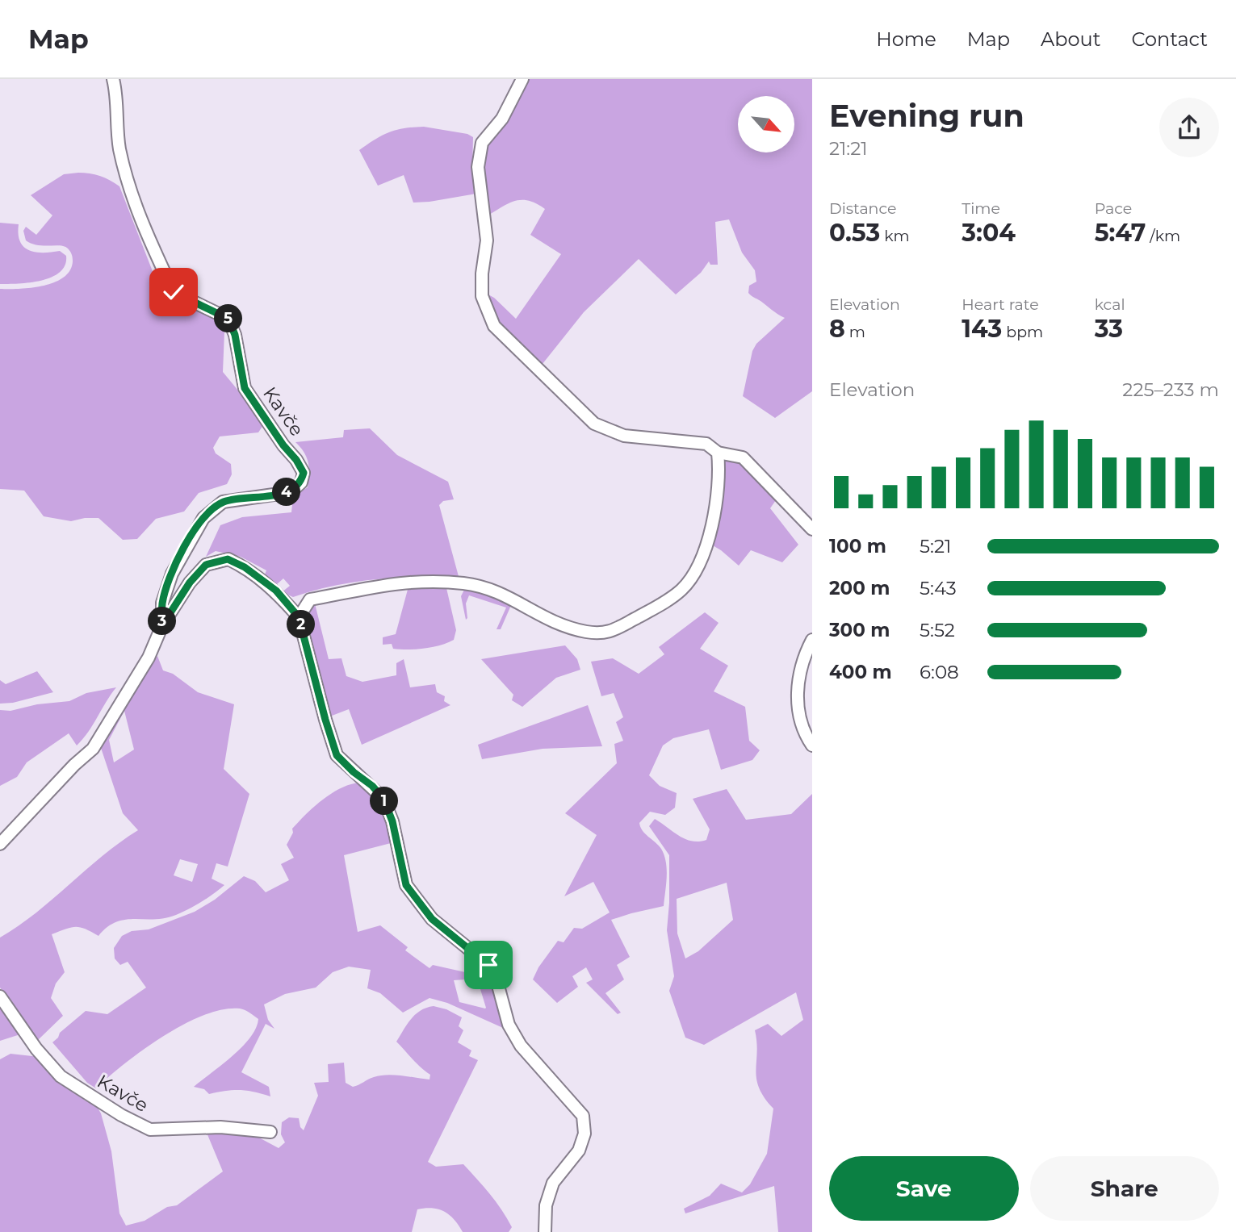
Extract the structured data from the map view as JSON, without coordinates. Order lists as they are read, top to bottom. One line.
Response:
{"streets":{"street":["Kavče"]},"north":"bottom right","page":{"header":"Map","nav":["Home","Map","About","Contact"],"heading":["Evening run","21:21"],"stats":[["Distance","0.53 km"],["Time","3:04"],["Pace","5:47 /km"],["Elevation","8 m"],["Heart rate","143 bpm"],["kcal","33"]],"pins":["5","4","3","2","1"],"chart":["Elevation","225–233 m"],"list":[{"name":"100 m","note":"5:21"},{"name":"200 m","note":"5:43"},{"name":"300 m","note":"5:52"},{"name":"400 m","note":"6:08"}],"buttons":["Save","Share"]}}
